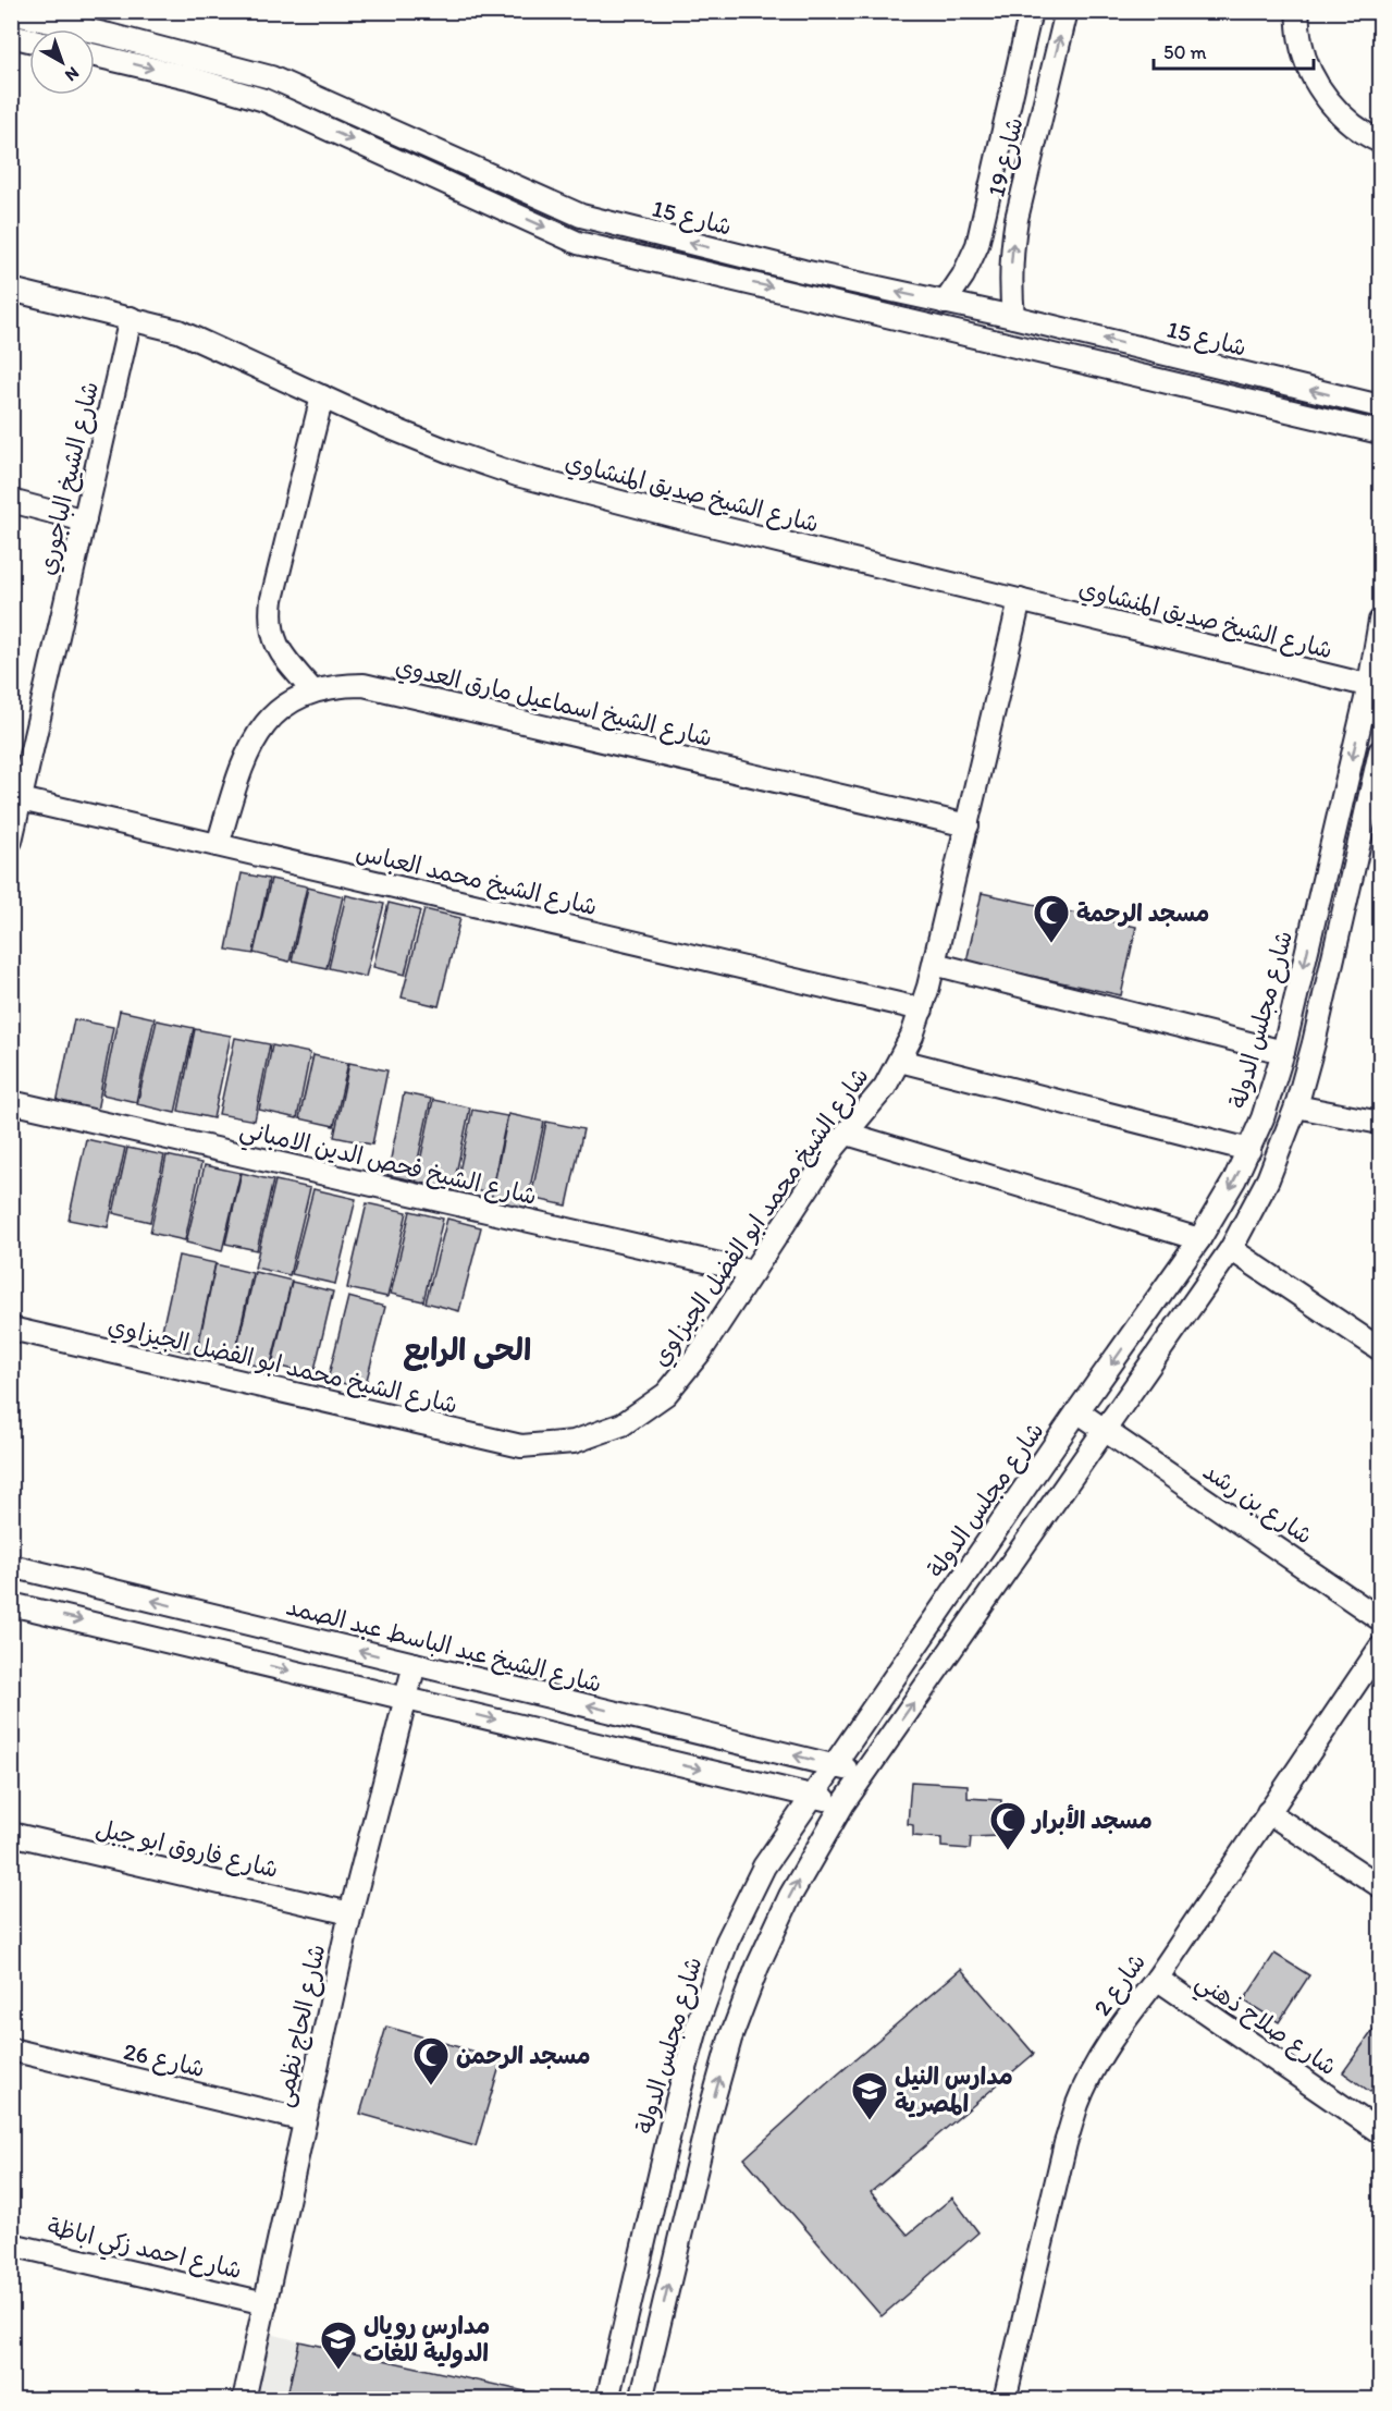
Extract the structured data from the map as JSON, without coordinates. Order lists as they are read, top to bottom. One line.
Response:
{"streets":{"street":["شارع 19","شارع 15","شارع الشيخ الباجوري","شارع الشيخ صديق المنشاوي","شارع الشيخ اسماعيل مارق العدوي","شارع الشيخ محمد العباس","شارع مجلس الدولة","شارع الشيخ فحص الدين الامباني","شارع الشيخ محمد ابو الفضل الجيزاوي","شارع بن رشد","شارع الشيخ عبد الباسط عبد الصمد","شارع فاروق ابو جبل","شارع 2","شارع صلاح ذهني","شارع الحاج نظمى","شارع 26","شارع احمد زكي اباظة"]},"crossings":[["شارع 19","شارع 15"],["شارع الشيخ الباجوري","شارع الشيخ صديق المنشاوي"],["شارع الشيخ الباجوري","شارع الشيخ محمد العباس"],["شارع الشيخ صديق المنشاوي","شارع مجلس الدولة"],["شارع الشيخ صديق المنشاوي","شارع الشيخ محمد ابو الفضل الجيزاوي"],["شارع الشيخ اسماعيل مارق العدوي","شارع الشيخ محمد العباس"],["شارع الشيخ اسماعيل مارق العدوي","شارع الشيخ محمد ابو الفضل الجيزاوي"],["شارع الشيخ محمد العباس","شارع الشيخ محمد ابو الفضل الجيزاوي"],["شارع مجلس الدولة","شارع بن رشد"],["شارع مجلس الدولة","شارع الشيخ عبد الباسط عبد الصمد"],["شارع الشيخ فحص الدين الامباني","شارع الشيخ محمد ابو الفضل الجيزاوي"],["شارع الشيخ عبد الباسط عبد الصمد","شارع الحاج نظمى"],["شارع فاروق ابو جبل","شارع الحاج نظمى"],["شارع 2","شارع صلاح ذهني"],["شارع الحاج نظمى","شارع 26"],["شارع الحاج نظمى","شارع احمد زكي اباظة"]],"districts":["الحى الرابع"],"places":{"mosque":["مسجد الرحمة","مسجد الأبرار","مسجد الرحمن"],"school or university":["مدارس النيل المصرية","مدارس رويال الدولية للغات"]},"scale_bar":"50 m","north":"bottom right"}
